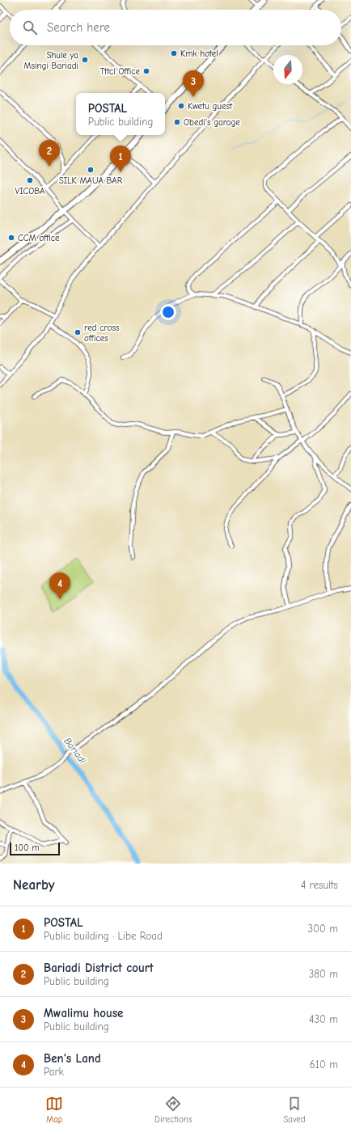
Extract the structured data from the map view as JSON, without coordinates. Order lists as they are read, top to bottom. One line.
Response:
{"water":["Bariadi"],"places":["Kmk hotel","Shule ya Msingi Bariadi","Tttcl Office","Kwetu guest","Obedi's garage","SILK MAUA BAR","VICOBA","CCM office","red cross offices"],"scale_bar":"100 m","north":"bottom","page":{"search":"Search here","pins":["3","2","1","4"],"popup":["POSTAL","Public building"],"scale":"100 m","heading":["Nearby","4 results"],"list":[{"mark":"1","name":"POSTAL","note":"Public building · Libe Road","value":"300 m"},{"mark":"2","name":"Bariadi District court","note":"Public building","value":"380 m"},{"mark":"3","name":"Mwalimu house","note":"Public building","value":"430 m"},{"mark":"4","name":"Ben's Land","note":"Park","value":"610 m"}],"nav":["Map","Directions","Saved"]}}
